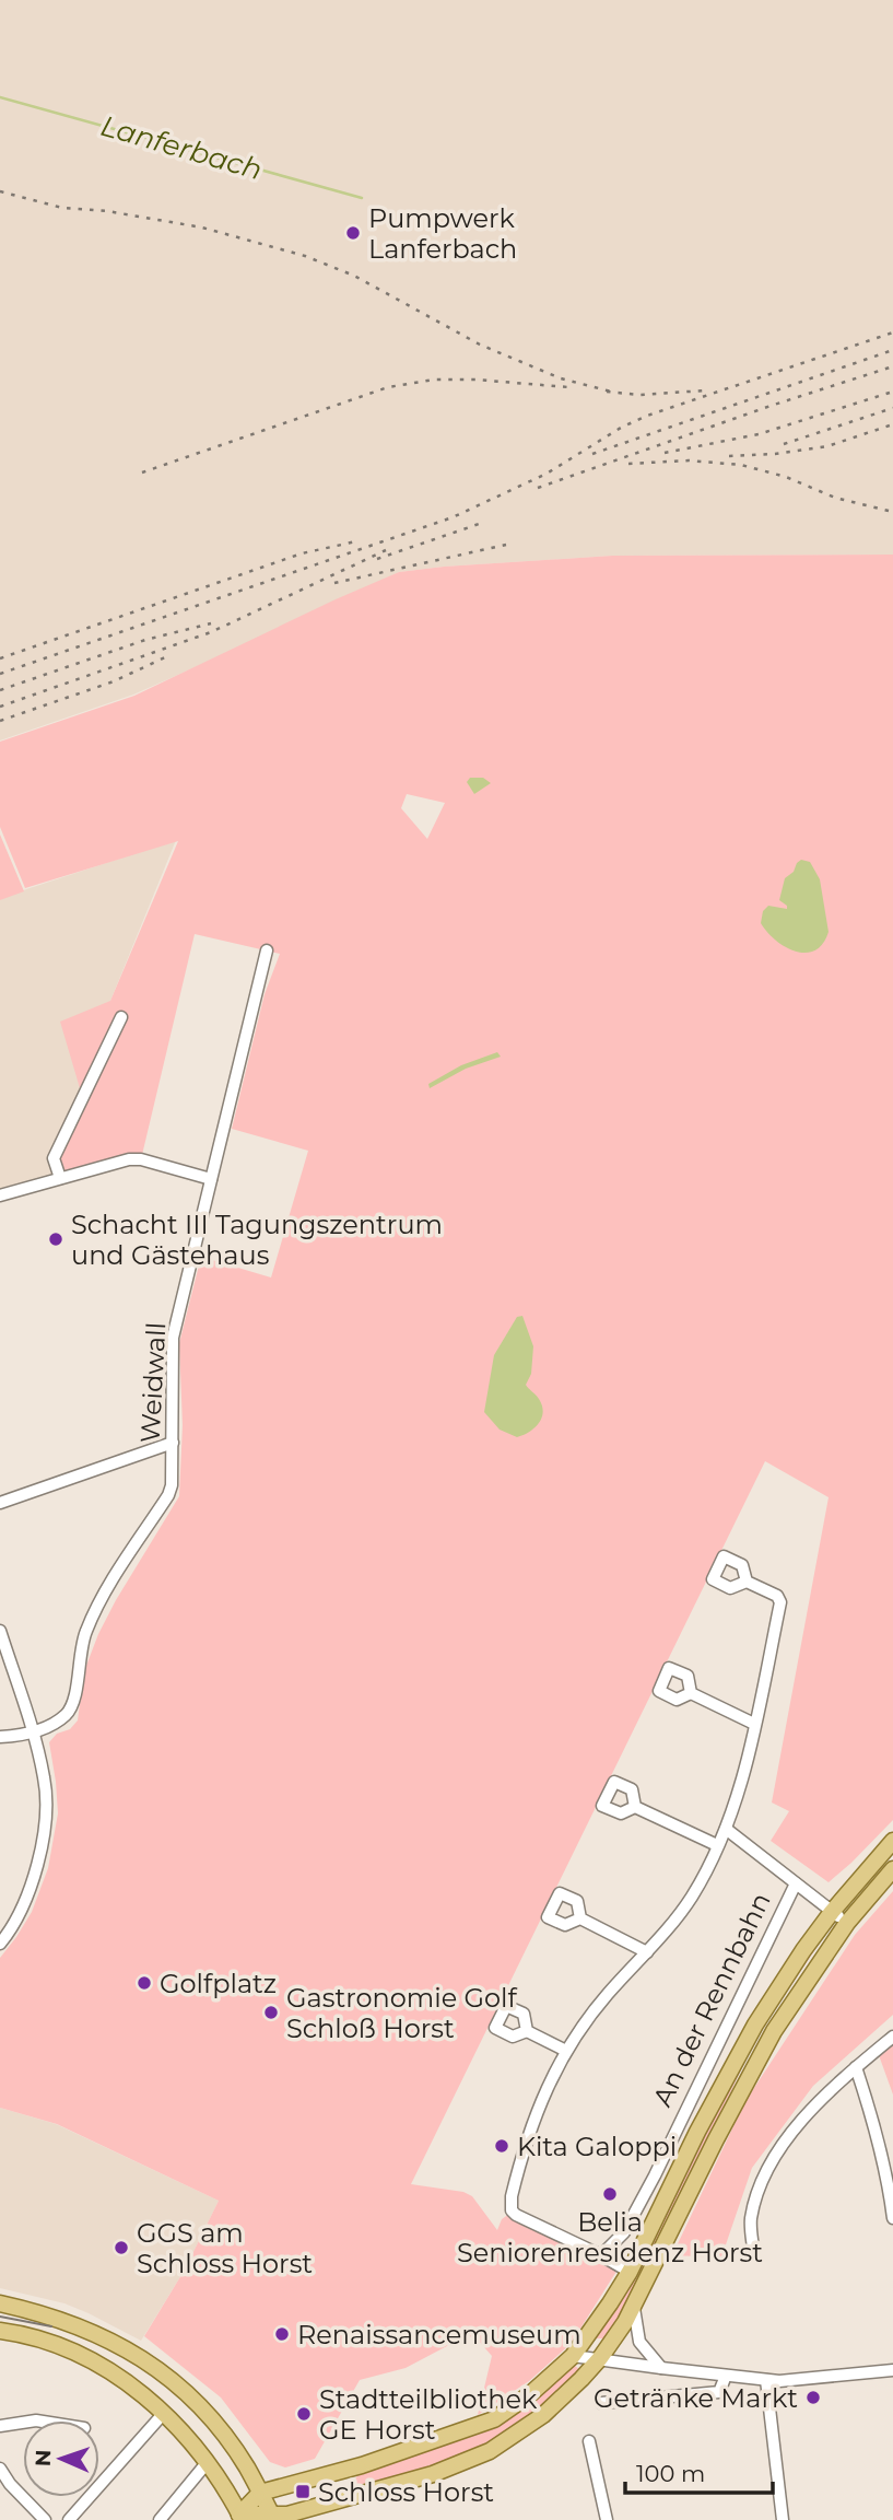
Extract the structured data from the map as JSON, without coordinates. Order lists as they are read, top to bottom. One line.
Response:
{"streets":{"main road":["An der Rennbahn"],"street":["Weidwall"]},"water":["Lanferbach"],"places":{"other":["Pumpwerk Lanferbach","Schacht III Tagungszentrum und Gästehaus","Golfplatz","Gastronomie Golf Schloß Horst","Kita Galoppi","Belia Seniorenresidenz Horst","GGS am Schloss Horst","Renaissancemuseum","Getränke Markt","Stadtteilbliothek GE Horst"],"transit":["Schloss Horst"]},"scale_bar":"100 m","north":"left"}
